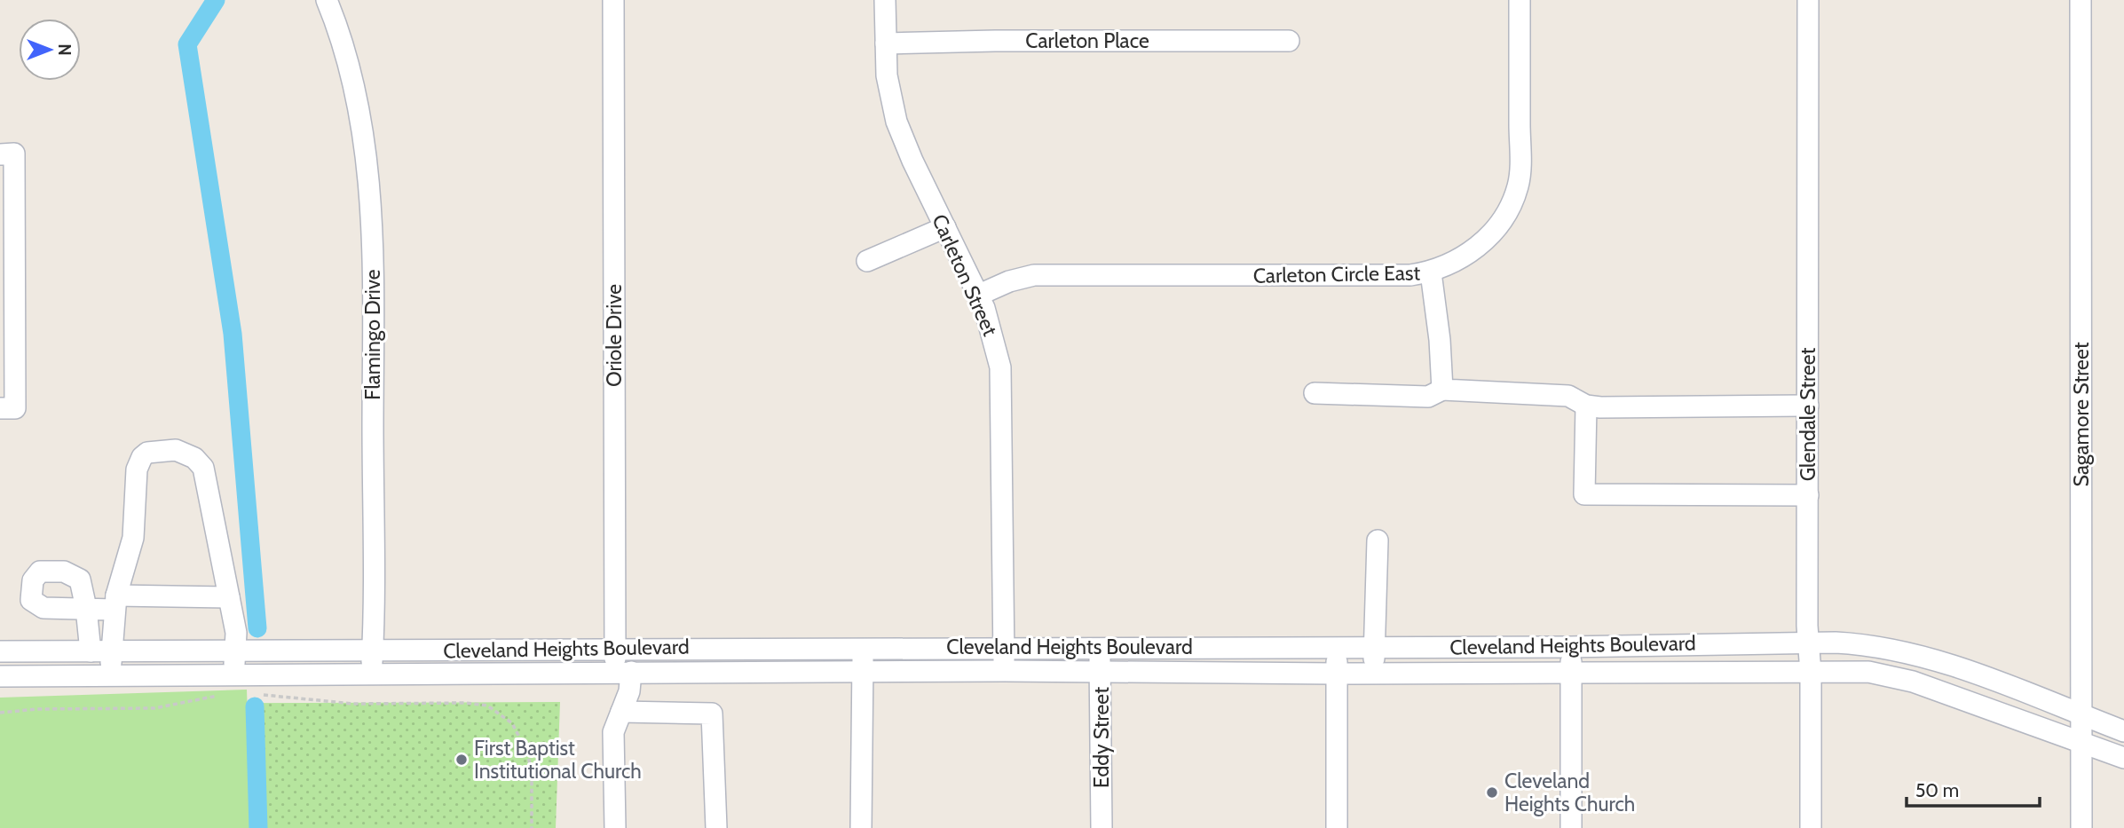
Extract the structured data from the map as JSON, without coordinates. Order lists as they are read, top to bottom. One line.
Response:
{"streets":{"street":["Carleton Place","Carleton Circle East","Carleton Street","Flamingo Drive","Oriole Drive","Glendale Street","Sagamore Street","Cleveland Heights Boulevard","Eddy Street"]},"crossings":[["Carleton Place","Carleton Street"],["Carleton Circle East","Carleton Street"],["Carleton Street","Cleveland Heights Boulevard"],["Flamingo Drive","Cleveland Heights Boulevard"],["Oriole Drive","Cleveland Heights Boulevard"],["Glendale Street","Cleveland Heights Boulevard"],["Sagamore Street","Cleveland Heights Boulevard"],["Cleveland Heights Boulevard","Eddy Street"]],"places":["First Baptist Institutional Church","Cleveland Heights Church"],"scale_bar":"50 m","north":"right"}
